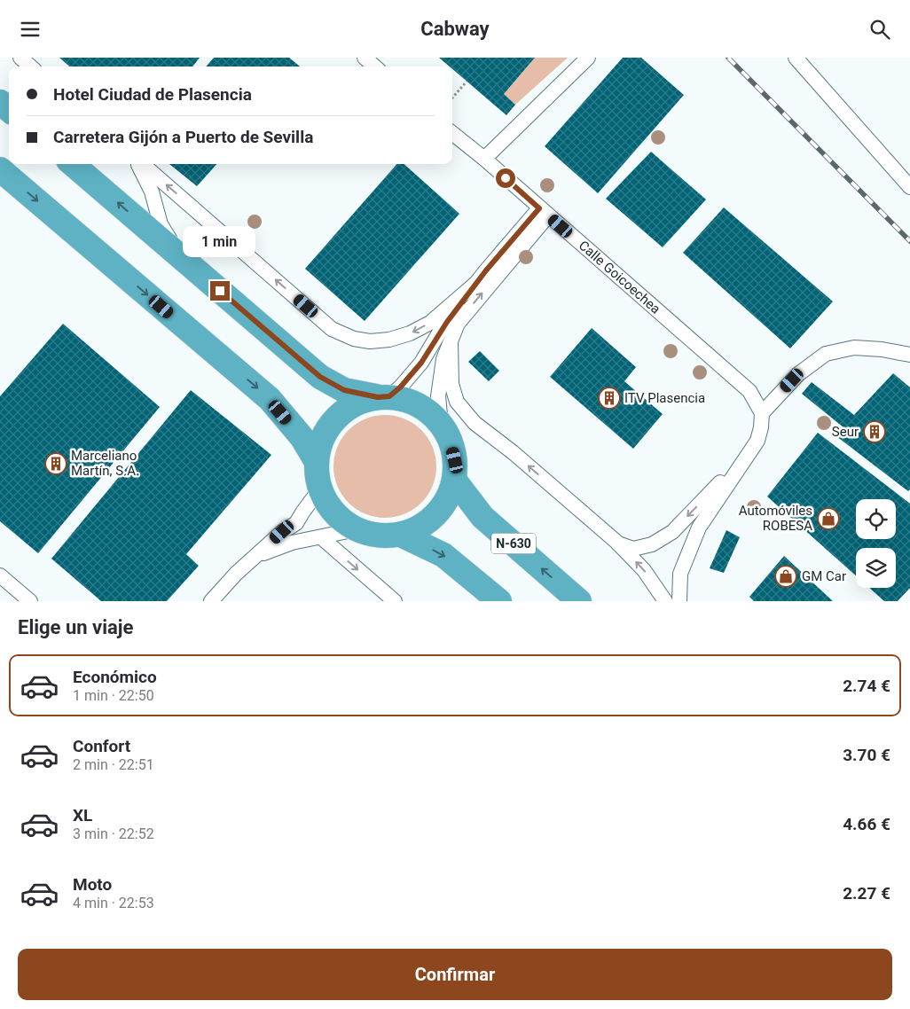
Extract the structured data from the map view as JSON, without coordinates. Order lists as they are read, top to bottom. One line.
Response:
{"streets":{"highway":["N-630"],"street":["Calle Goicoechea"]},"places":{"building":["ITV Plasencia","Seur","Marceliano Martín, S.A."],"shop":["Automóviles ROBESA","GM Car"]},"page":{"header":"Cabway","banner":["Hotel Ciudad de Plasencia","Carretera Gijón a Puerto de Sevilla"],"bubble":"1 min","heading":"Elige un viaje","list":[{"name":"Económico","note":"1 min · 22:50","value":"2.74 €"},{"name":"Confort","note":"2 min · 22:51","value":"3.70 €"},{"name":"XL","note":"3 min · 22:52","value":"4.66 €"},{"name":"Moto","note":"4 min · 22:53","value":"2.27 €"}],"buttons":"Confirmar"}}
